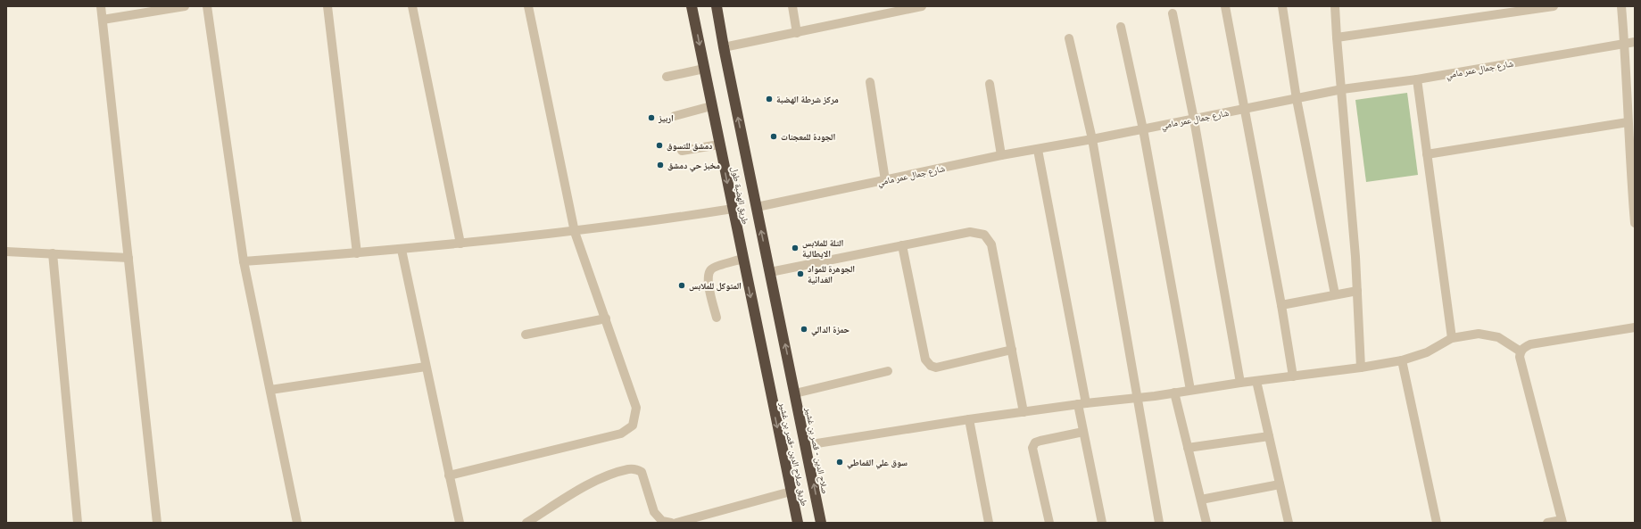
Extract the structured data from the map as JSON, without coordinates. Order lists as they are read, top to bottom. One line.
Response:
{"streets":{"highway":["طريق الهضبة طول","صلاح الدين - قصر بن غشير","طريق صلاح الدين -قصر بن غشير"],"street":["شارع جمال عمر مامي"]},"crossings":[["شارع جمال عمر مامي","طريق الهضبة طول"],["طريق الهضبة طول","صلاح الدين - قصر بن غشير"],["طريق الهضبة طول","طريق صلاح الدين -قصر بن غشير"]],"one_way":["صلاح الدين - قصر بن غشير","طريق صلاح الدين -قصر بن غشير"],"places":["مركز شرطة الهضبة","اربيز","الجودة للمعجنات","دمشق للتسوق","مخبز حي دمشق","التلة للملابس الايطالية","الجوهرة للمواد الغدائية","المتوكل للملابس","حمزة الدالي","سوق علي القماطي"]}
